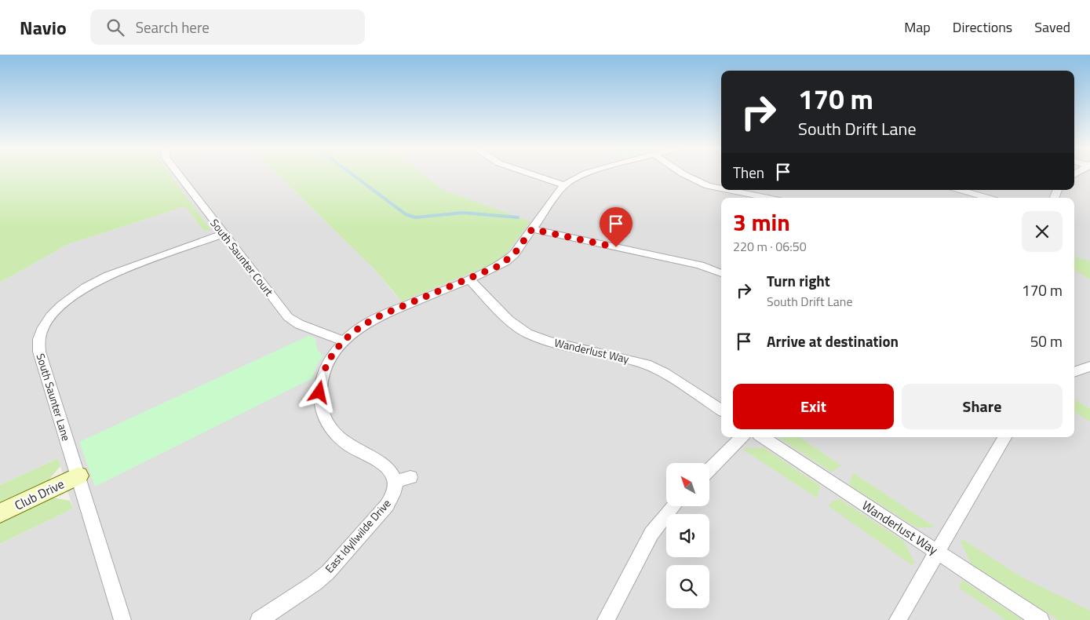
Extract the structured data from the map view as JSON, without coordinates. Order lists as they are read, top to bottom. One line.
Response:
{"streets":{"street":["South Saunter Court","Wanderlust Way","South Saunter Lane","Club Drive","East Idyllwilde Drive"]},"crossings":[["South Saunter Court","South Saunter Lane"],["South Saunter Lane","Club Drive"]],"north":"top left","page":{"header":"Navio","search":"Search here","nav":["Map","Directions","Saved"],"turn":["170 m","South Drift Lane"],"then":"Then","heading":["3 min","220 m · 06:50"],"list":[{"name":"Turn right","note":"South Drift Lane","value":"170 m"},{"name":"Arrive at destination","value":"50 m"}],"buttons":["Exit","Share"]}}
